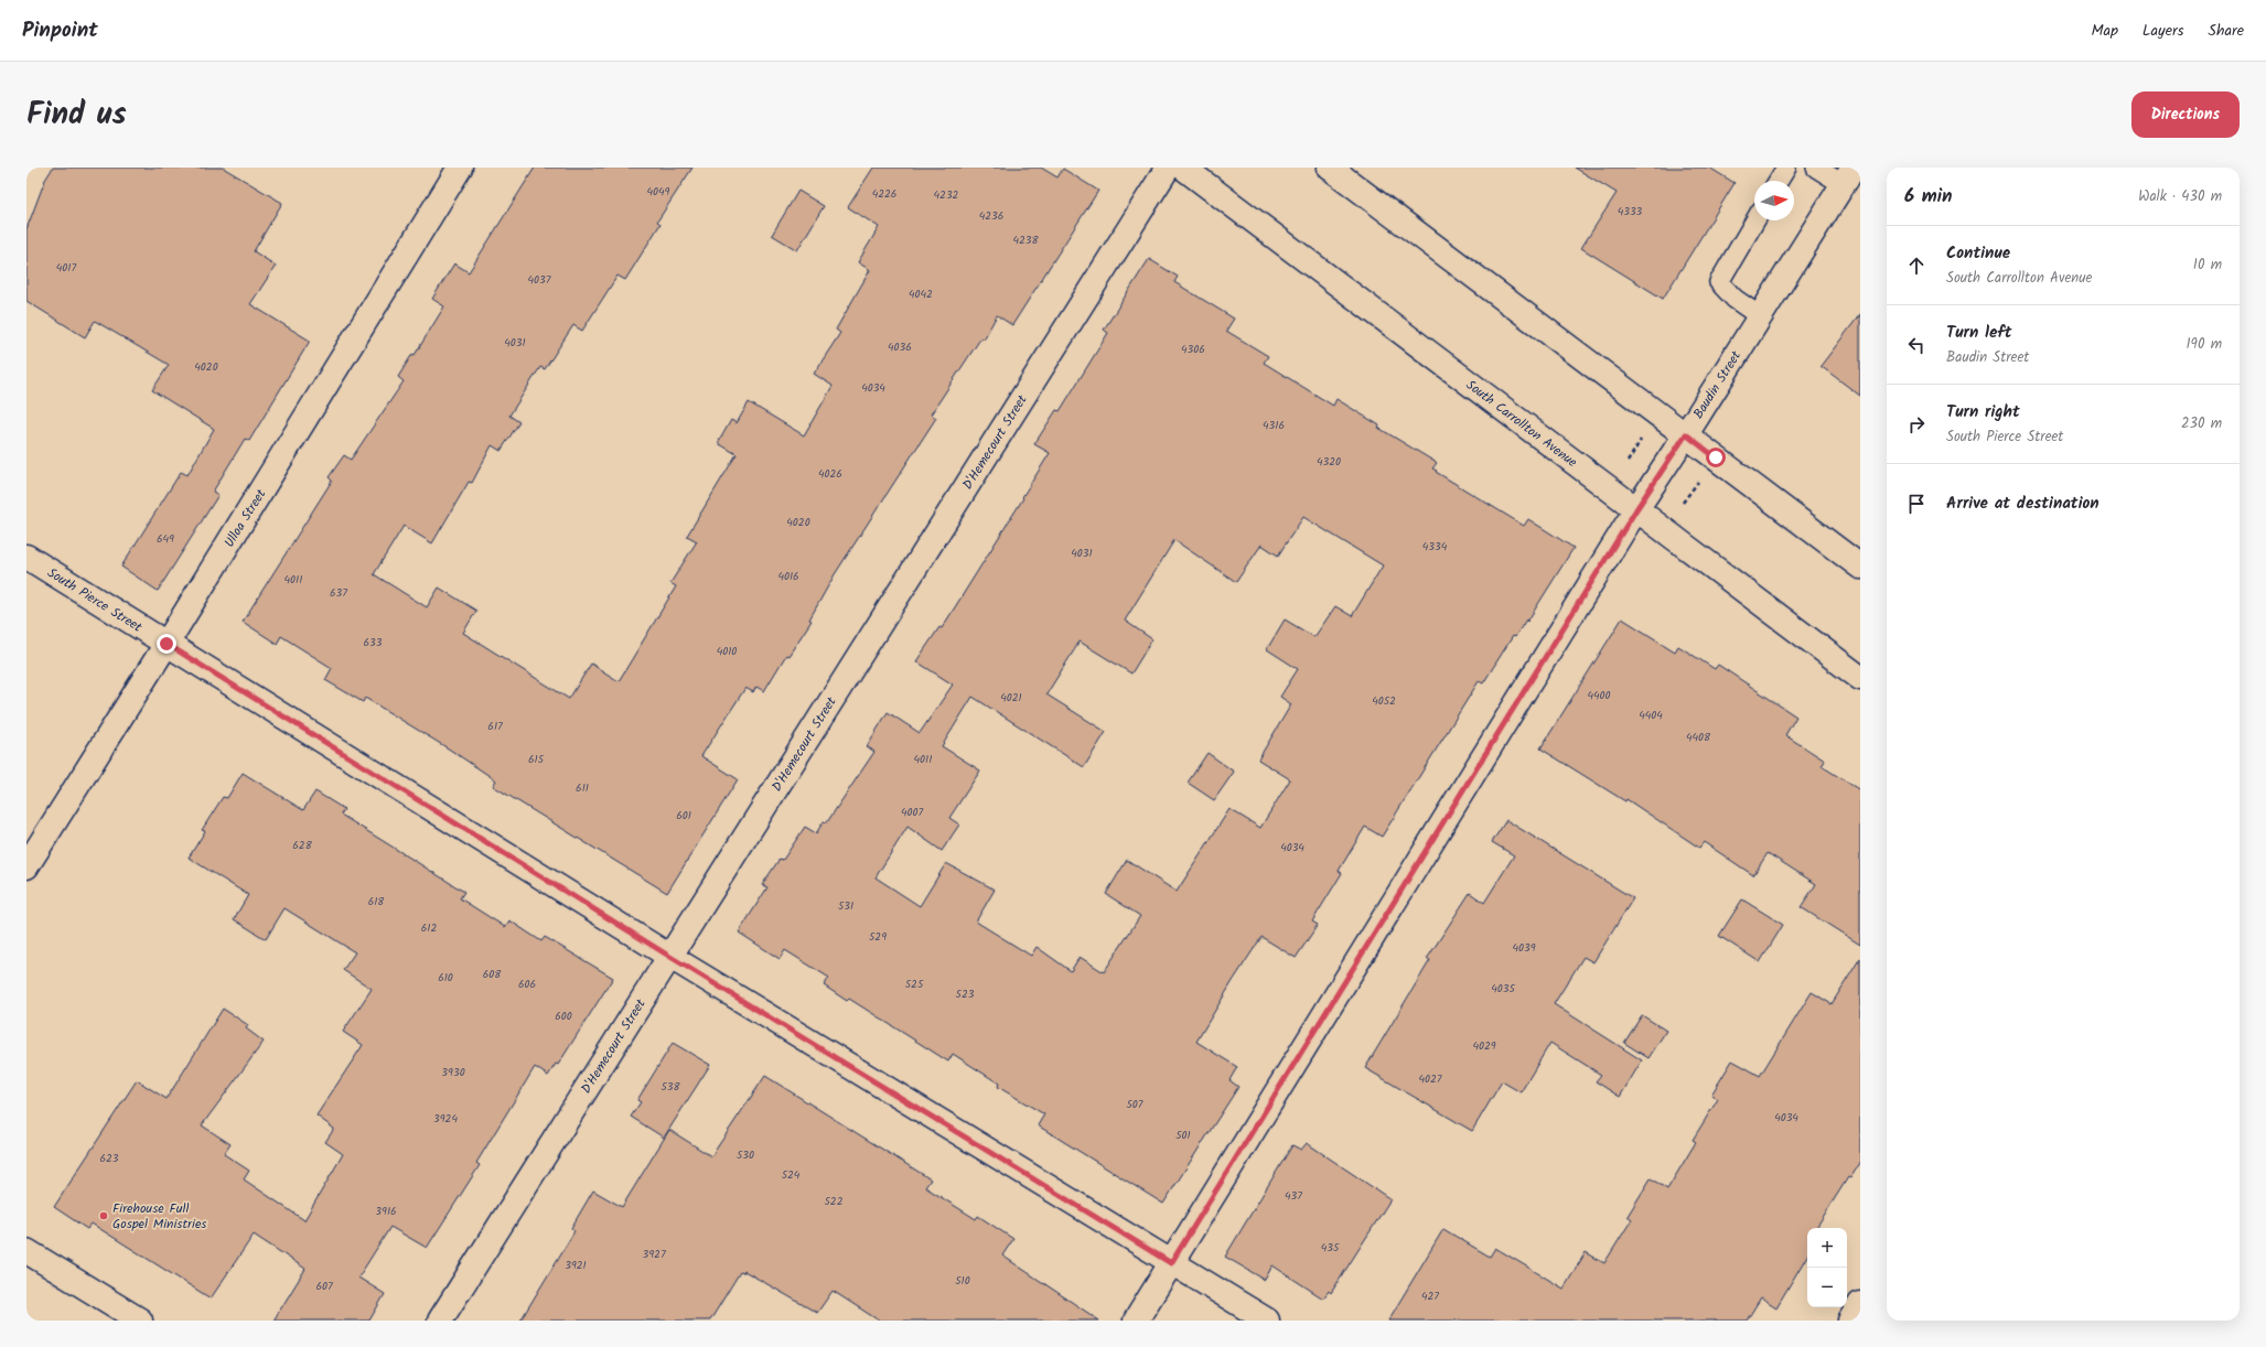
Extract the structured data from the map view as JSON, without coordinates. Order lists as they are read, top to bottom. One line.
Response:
{"streets":{"street":["Baudin Street","South Carrollton Avenue","D'Hemecourt Street","Ulloa Street","South Pierce Street"]},"crossings":[["Baudin Street","South Carrollton Avenue"],["Baudin Street","South Pierce Street"],["D'Hemecourt Street","South Pierce Street"],["Ulloa Street","South Pierce Street"]],"places":["Firehouse Full Gospel Ministries"],"house_numbers":["4049","4226","4232","4333","4236","4238","4017","4037","4042","4031","4036","4306","4020","4034","4316","4320","4026","4020","649","4334","4031","4016","4011","637","633","4010","4400","4021","4052","4404","617","4408","615","4011","611","4007","601","628","4034","618","531","612","529","4039","608","610","606","525","4035","523","600","4029","3930","4027","538","507","4034","3924","501","530","623","524","437","522","3916","435","3927","3921","510","607","427"],"north":"right","page":{"header":"Pinpoint","nav":["Map","Layers","Share"],"title":"Find us","buttons":"Directions","heading":["6 min","Walk · 430 m"],"list":[["Continue","South Carrollton Avenue","10 m"],["Turn left","Baudin Street","190 m"],["Turn right","South Pierce Street","230 m"],"Arrive at destination"],"map_buttons":["+","−"]}}
